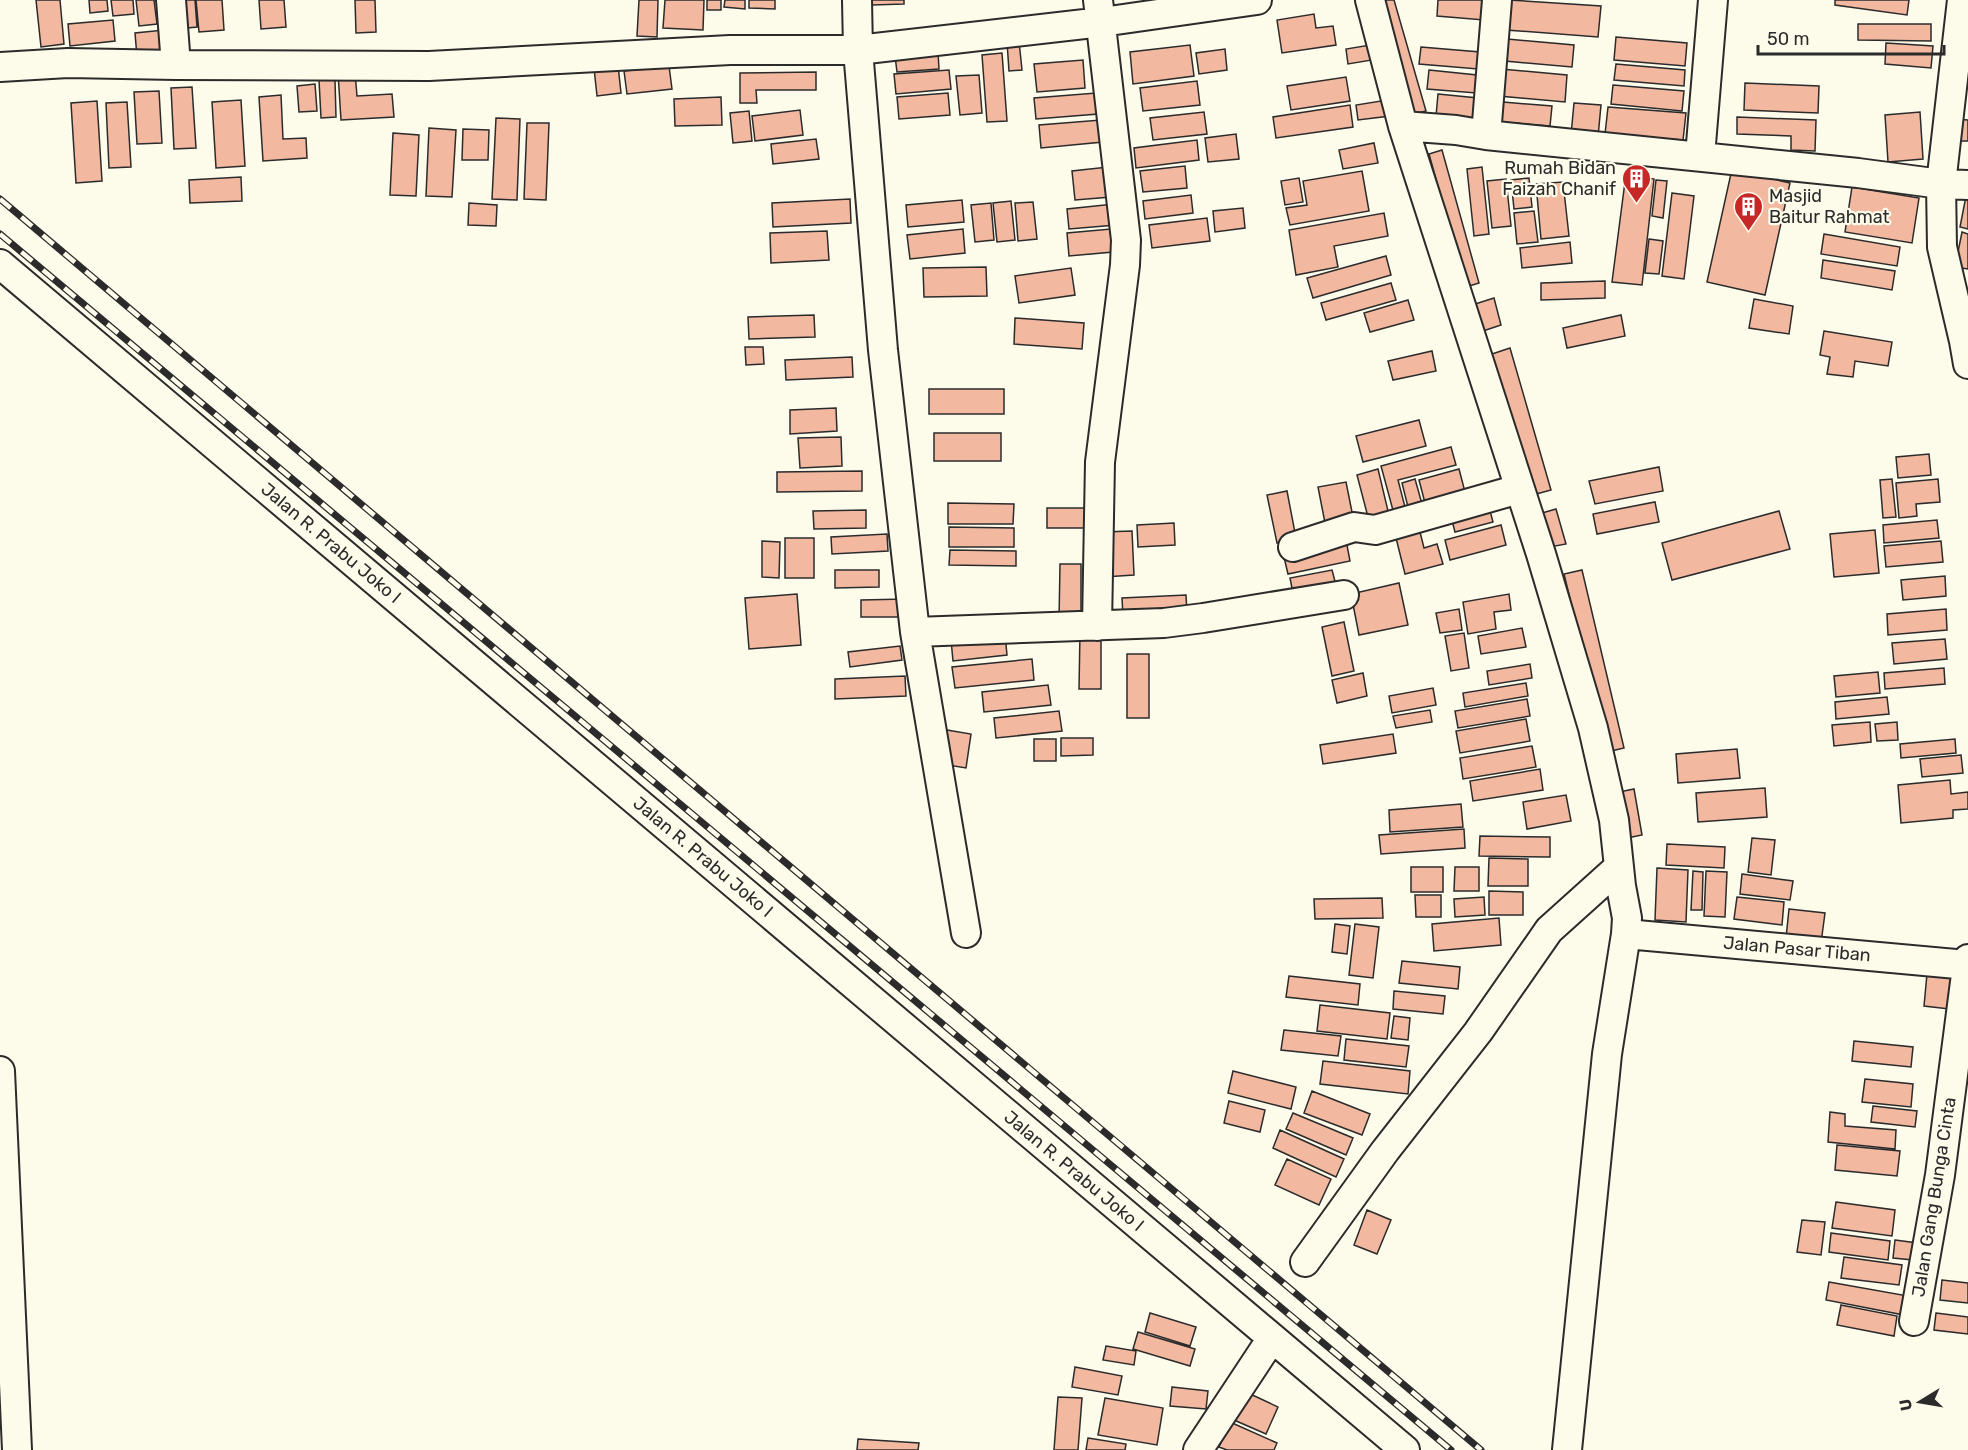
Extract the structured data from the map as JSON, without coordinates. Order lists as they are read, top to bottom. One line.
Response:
{"streets":{"street":["Jalan R. Prabu Joko I","Jalan Pasar Tiban","Jalan Gang Bunga Cinta"]},"crossings":[["Jalan Pasar Tiban","Jalan Gang Bunga Cinta"]],"places":{"building":["Rumah Bidan Faizah Chanif","Masjid Baitur Rahmat"]},"scale_bar":"50 m","north":"left"}
